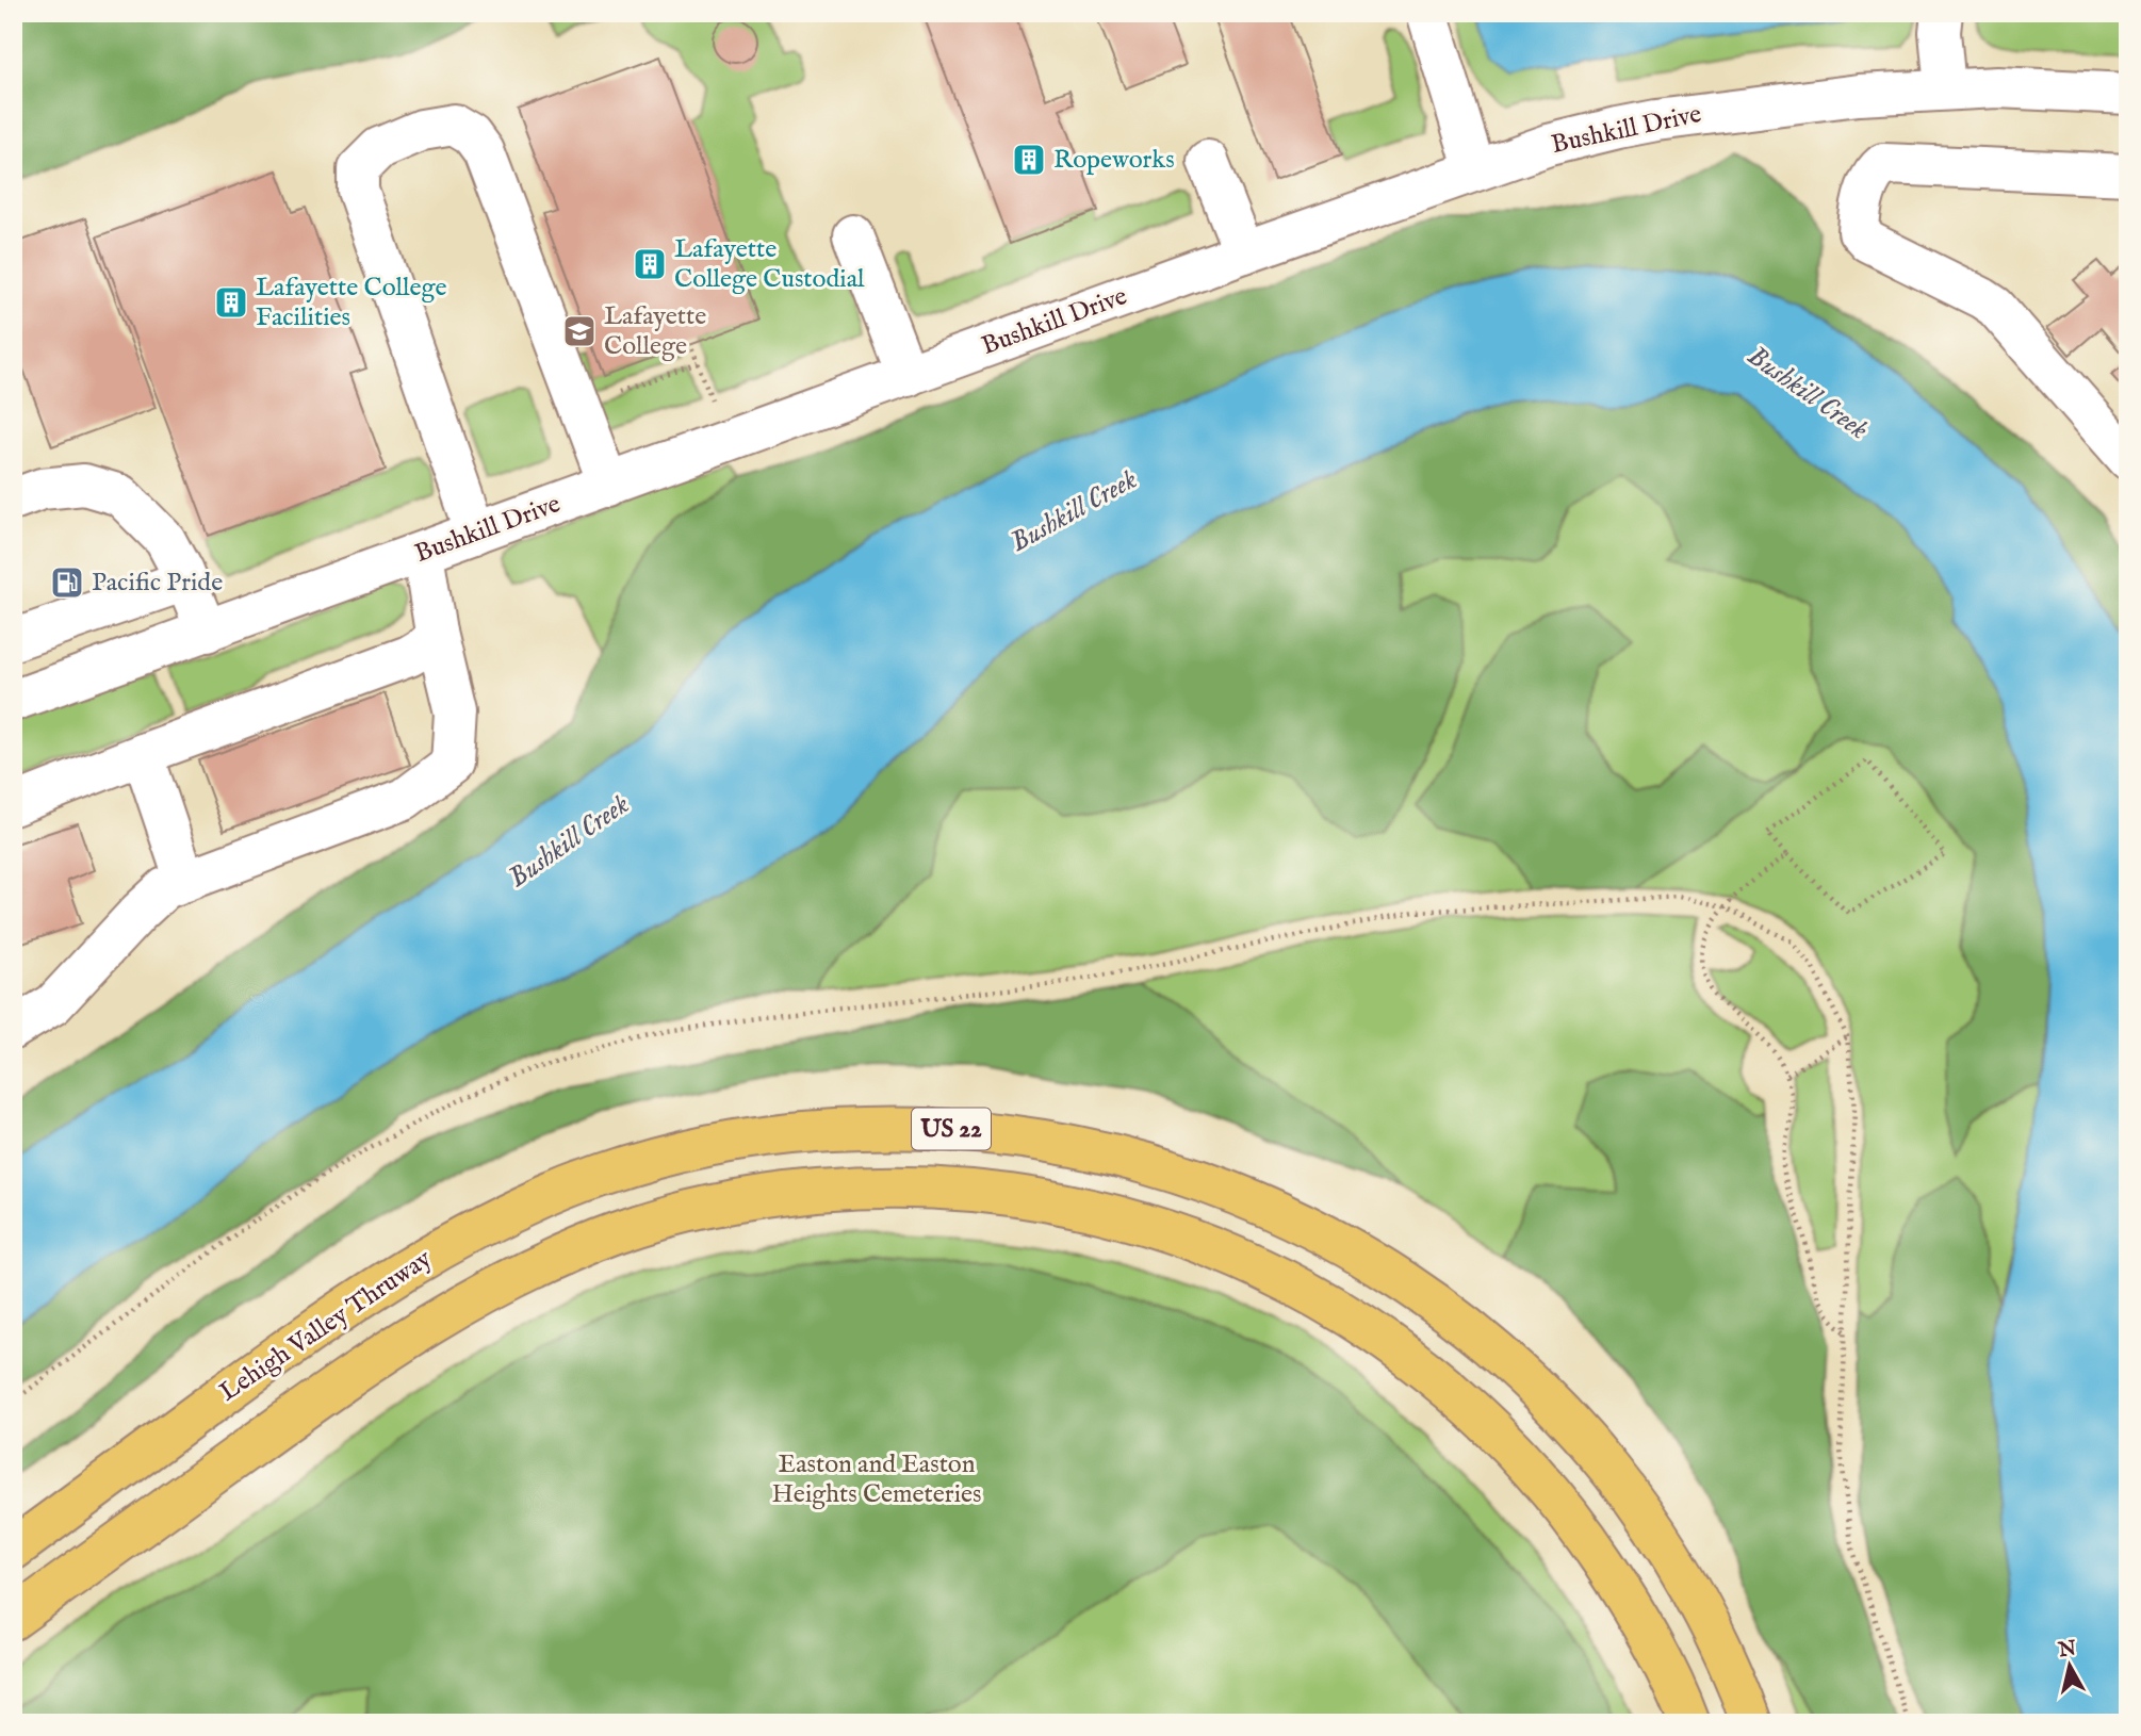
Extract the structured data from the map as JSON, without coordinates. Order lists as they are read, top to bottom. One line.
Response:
{"streets":{"highway":["US 22","Lehigh Valley Thruway"],"street":["Bushkill Drive"]},"water":["Bushkill Creek"],"parks":["Easton and Easton Heights Cemeteries"],"places":{"building":["Ropeworks","Lafayette College Custodial","Lafayette College Facilities"],"school or university":["Lafayette College"],"fuel station":["Pacific Pride"]},"north":"top"}
